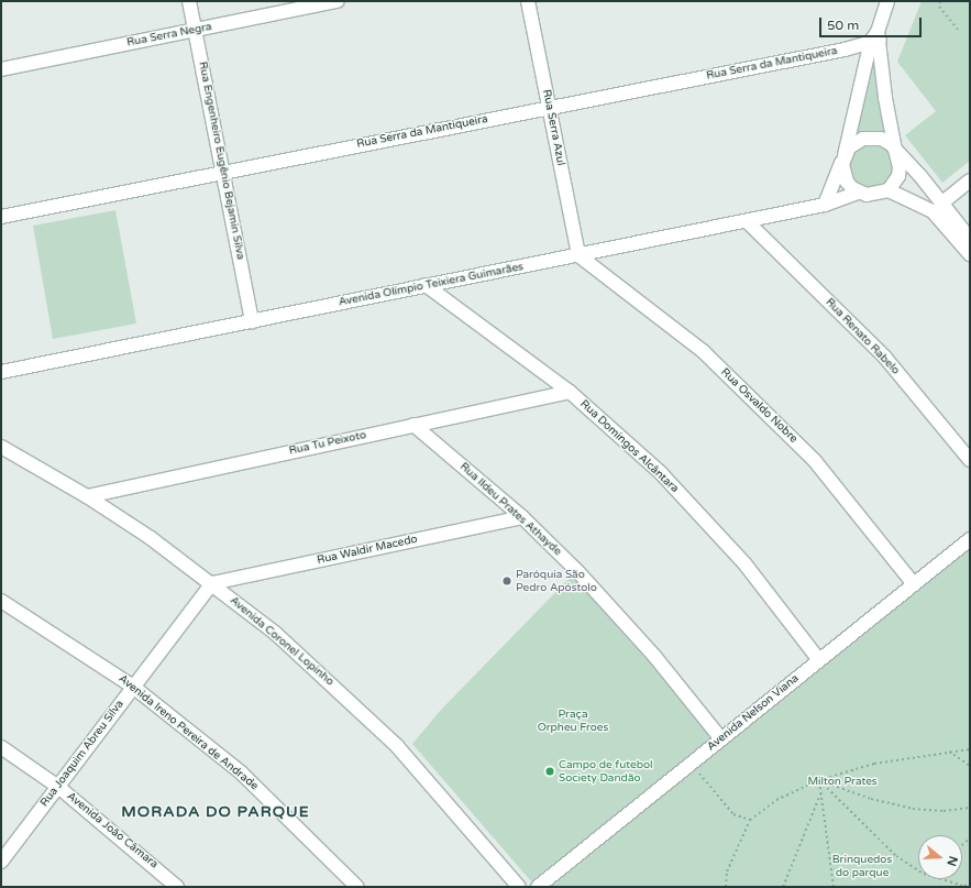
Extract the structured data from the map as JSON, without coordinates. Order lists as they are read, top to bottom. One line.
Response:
{"streets":{"street":["Rua Serra Negra","Rua Serra da Mantiqueira","Rua Serra Azul","Rua Engenheiro Eugênio Bejamin Silva","Avenida Olímpio Teixiera Guimarães","Rua Renato Rabelo","Rua Osvaldo Nobre","Rua Tu Peixoto","Rua Domingos Alcântara","Rua Ildeu Prates Athayde","Rua Waldir Macedo","Avenida Coronel Lopinho","Avenida Nelson Viana","Avenida Ireno Pereira de Andrade","Rua Joaquim Abreu Silva","Avenida João Câmara"]},"crossings":[["Rua Serra Negra","Rua Engenheiro Eugênio Bejamin Silva"],["Rua Serra da Mantiqueira","Rua Serra Azul"],["Rua Serra da Mantiqueira","Rua Engenheiro Eugênio Bejamin Silva"],["Rua Serra Azul","Avenida Olímpio Teixiera Guimarães"],["Rua Serra Azul","Rua Osvaldo Nobre"],["Rua Engenheiro Eugênio Bejamin Silva","Avenida Olímpio Teixiera Guimarães"],["Avenida Olímpio Teixiera Guimarães","Rua Renato Rabelo"],["Avenida Olímpio Teixiera Guimarães","Rua Osvaldo Nobre"],["Avenida Olímpio Teixiera Guimarães","Rua Domingos Alcântara"],["Rua Osvaldo Nobre","Avenida Nelson Viana"],["Rua Tu Peixoto","Rua Domingos Alcântara"],["Rua Tu Peixoto","Rua Ildeu Prates Athayde"],["Rua Tu Peixoto","Avenida Coronel Lopinho"],["Rua Domingos Alcântara","Avenida Nelson Viana"],["Rua Ildeu Prates Athayde","Rua Waldir Macedo"],["Rua Ildeu Prates Athayde","Avenida Nelson Viana"],["Rua Waldir Macedo","Avenida Coronel Lopinho"],["Rua Waldir Macedo","Rua Joaquim Abreu Silva"],["Avenida Coronel Lopinho","Rua Joaquim Abreu Silva"],["Avenida Ireno Pereira de Andrade","Rua Joaquim Abreu Silva"],["Rua Joaquim Abreu Silva","Avenida João Câmara"]],"districts":["MORADA DO PARQUE"],"parks":["Praça Orpheu Froes","Milton Prates","Brinquedos do parque"],"places":["Paróquia São Pedro Apóstolo","Campo de futebol Society Dandão"],"scale_bar":"50 m","north":"right"}
